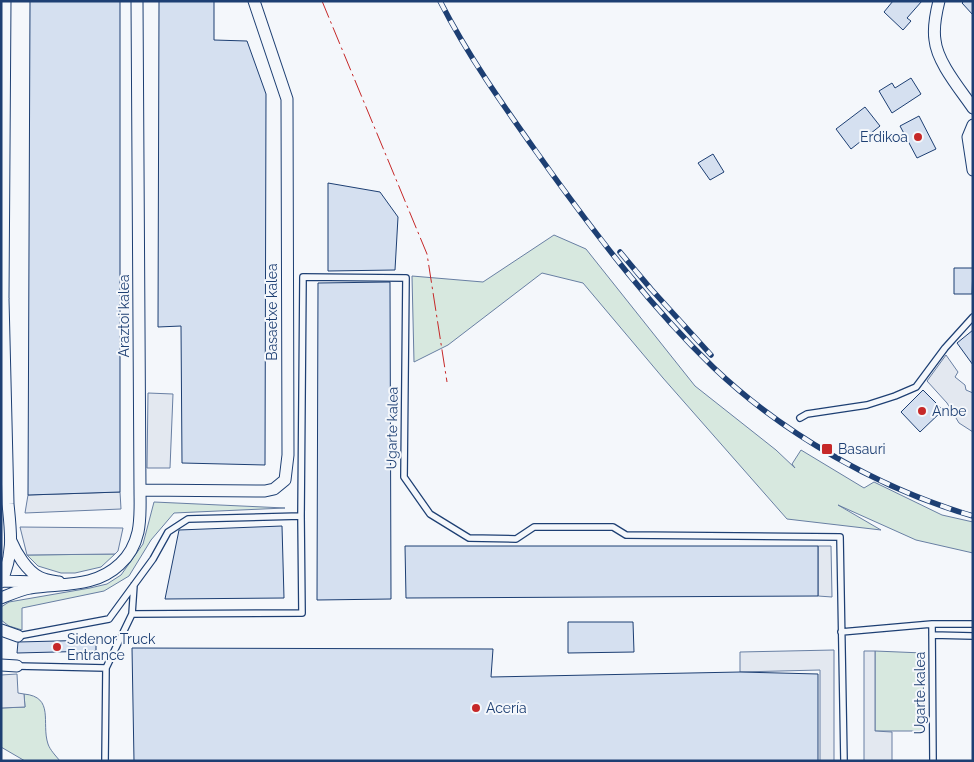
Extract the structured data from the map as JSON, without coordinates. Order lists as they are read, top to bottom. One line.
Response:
{"streets":{"street":["Basaetxe kalea","Araztoi kalea"],"lane":["Ugarte kalea"]},"crossings":[["Basaetxe kalea","Araztoi kalea"]],"places":{"other":["Erdikoa","Anbe","Sidenor Truck Entrance","Acería"],"transit":["Basauri"]}}
